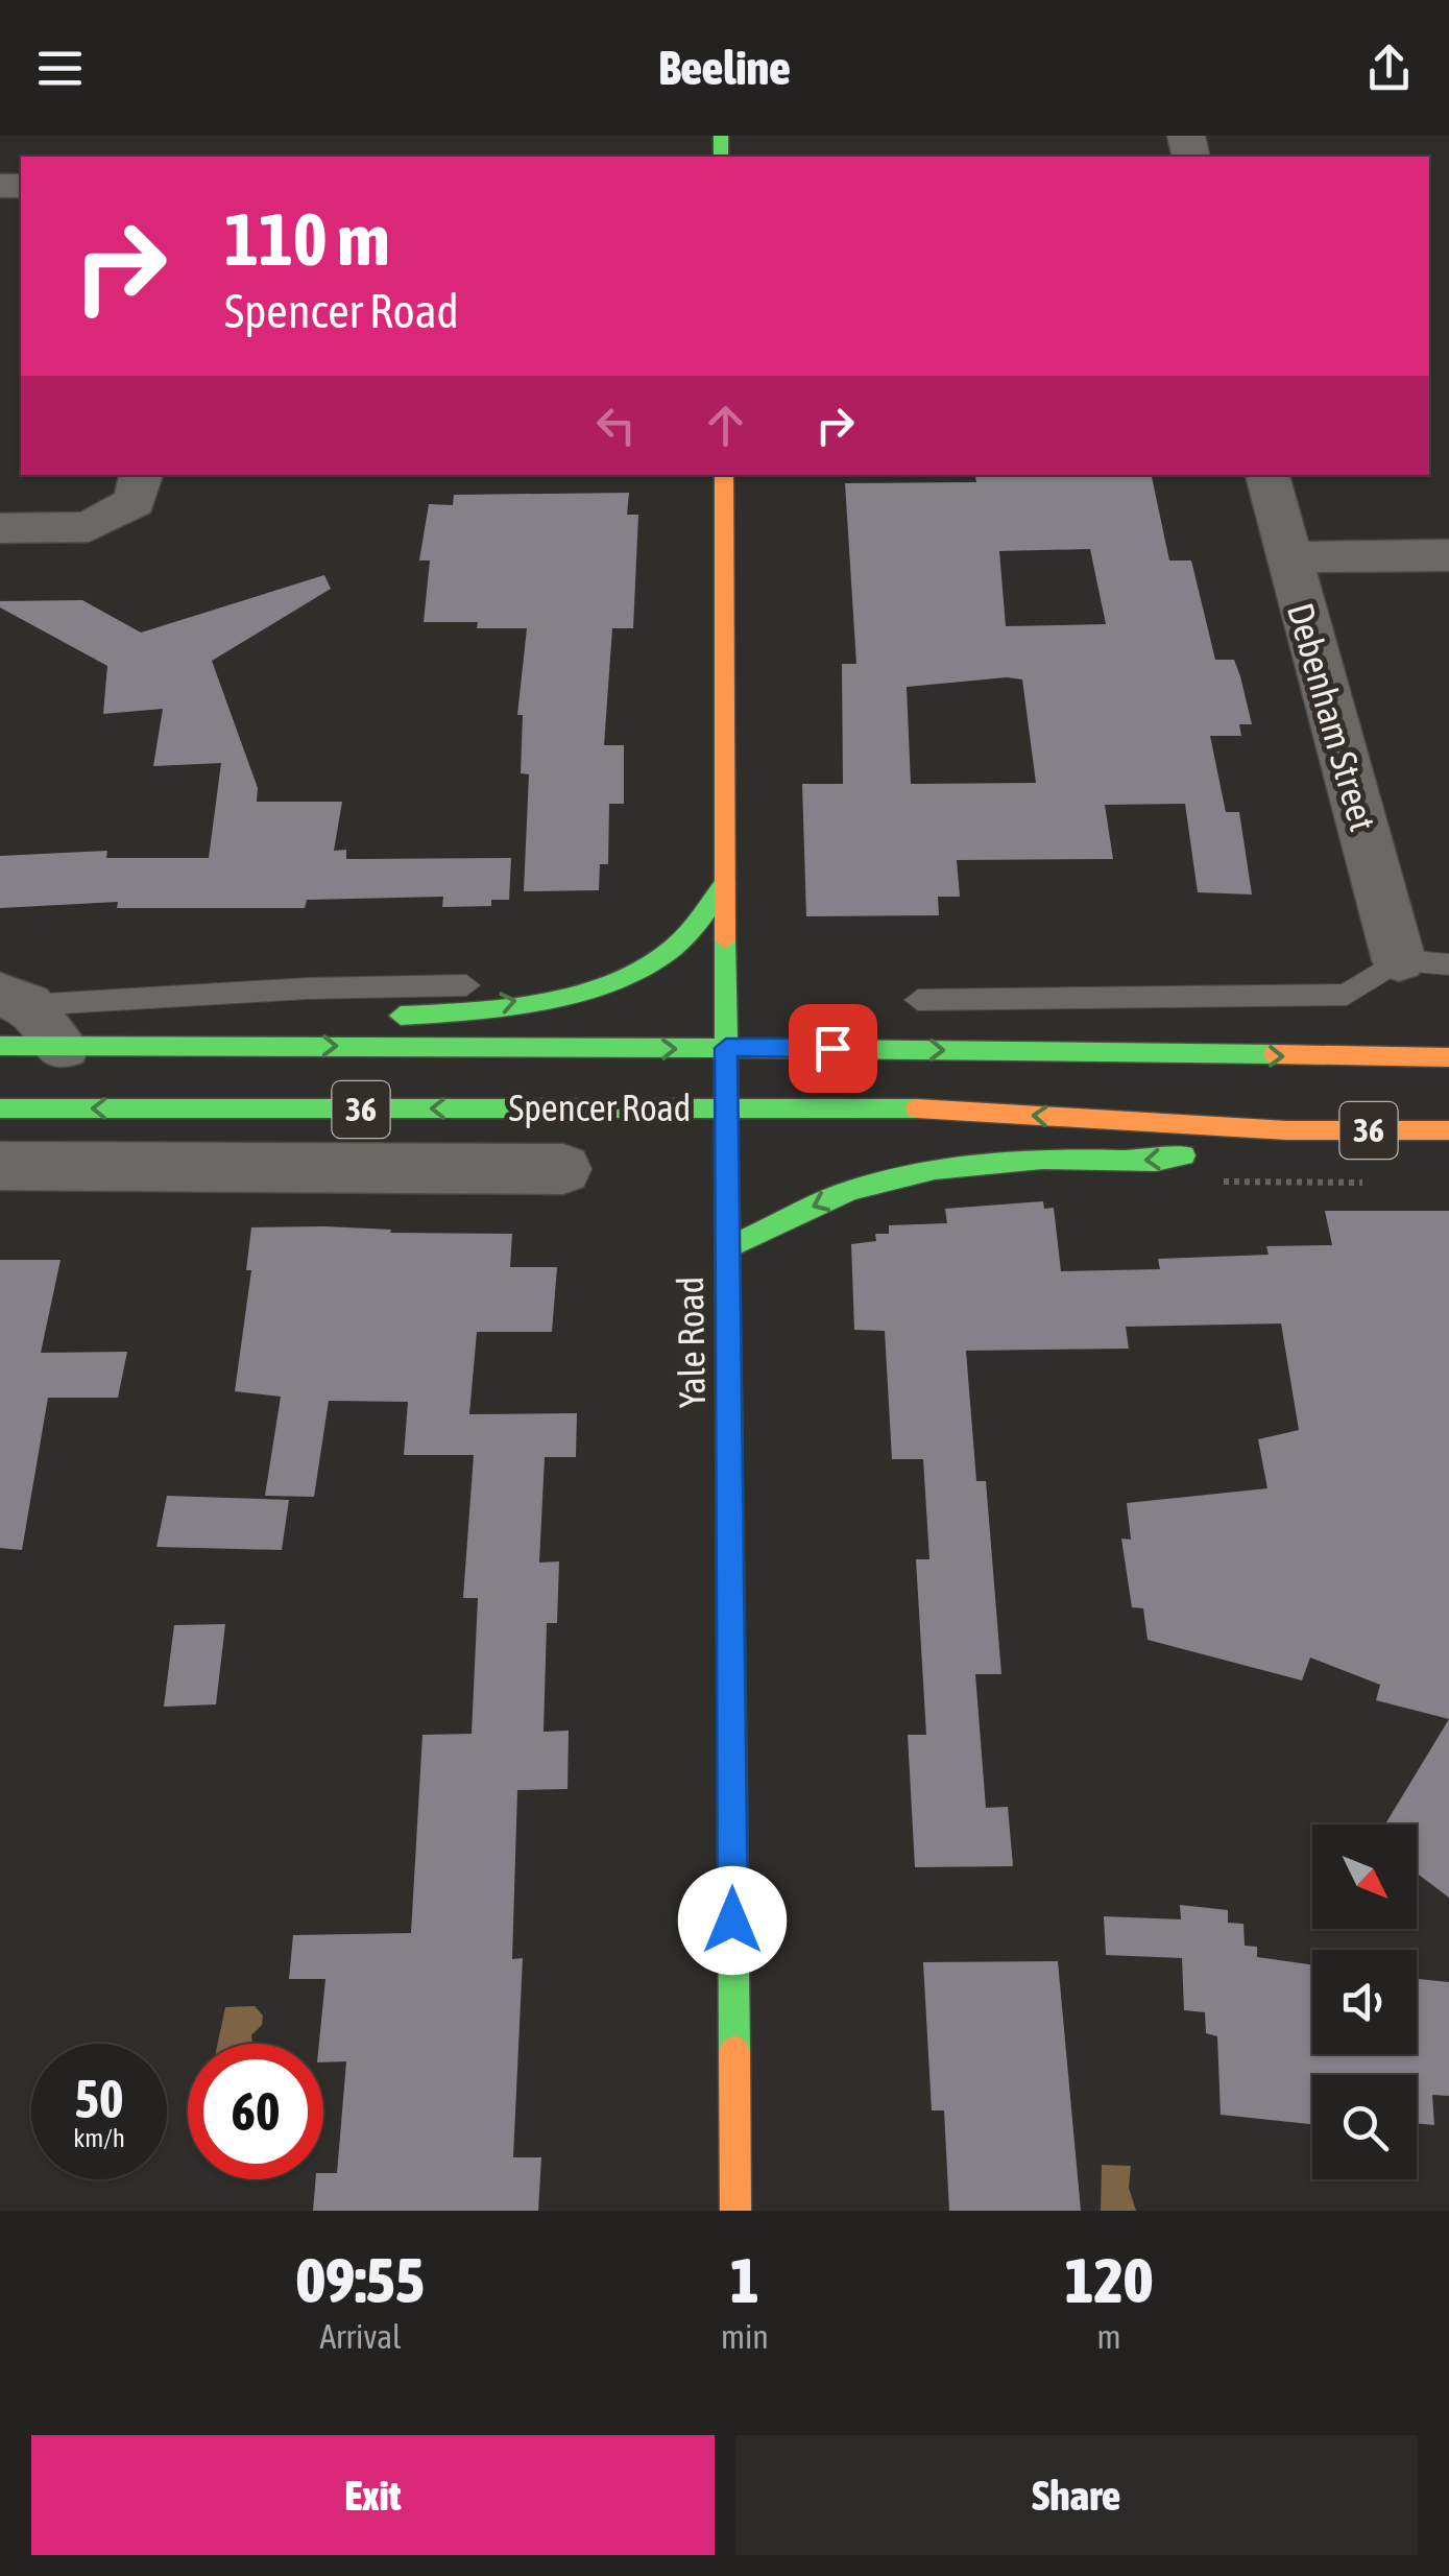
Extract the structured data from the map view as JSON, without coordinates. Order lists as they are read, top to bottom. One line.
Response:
{"streets":{"main road":["Spencer Road","36","Yale Road"],"street":["Debenham Street"]},"crossings":[["Spencer Road","Yale Road"]],"north":"bottom right","page":{"header":"Beeline","turn":["110 m","Spencer Road"],"speed":"50 km/h","limit":"60","eta":["09:55","Arrival","1","min","120","m"],"buttons":["Exit","Share"]}}
